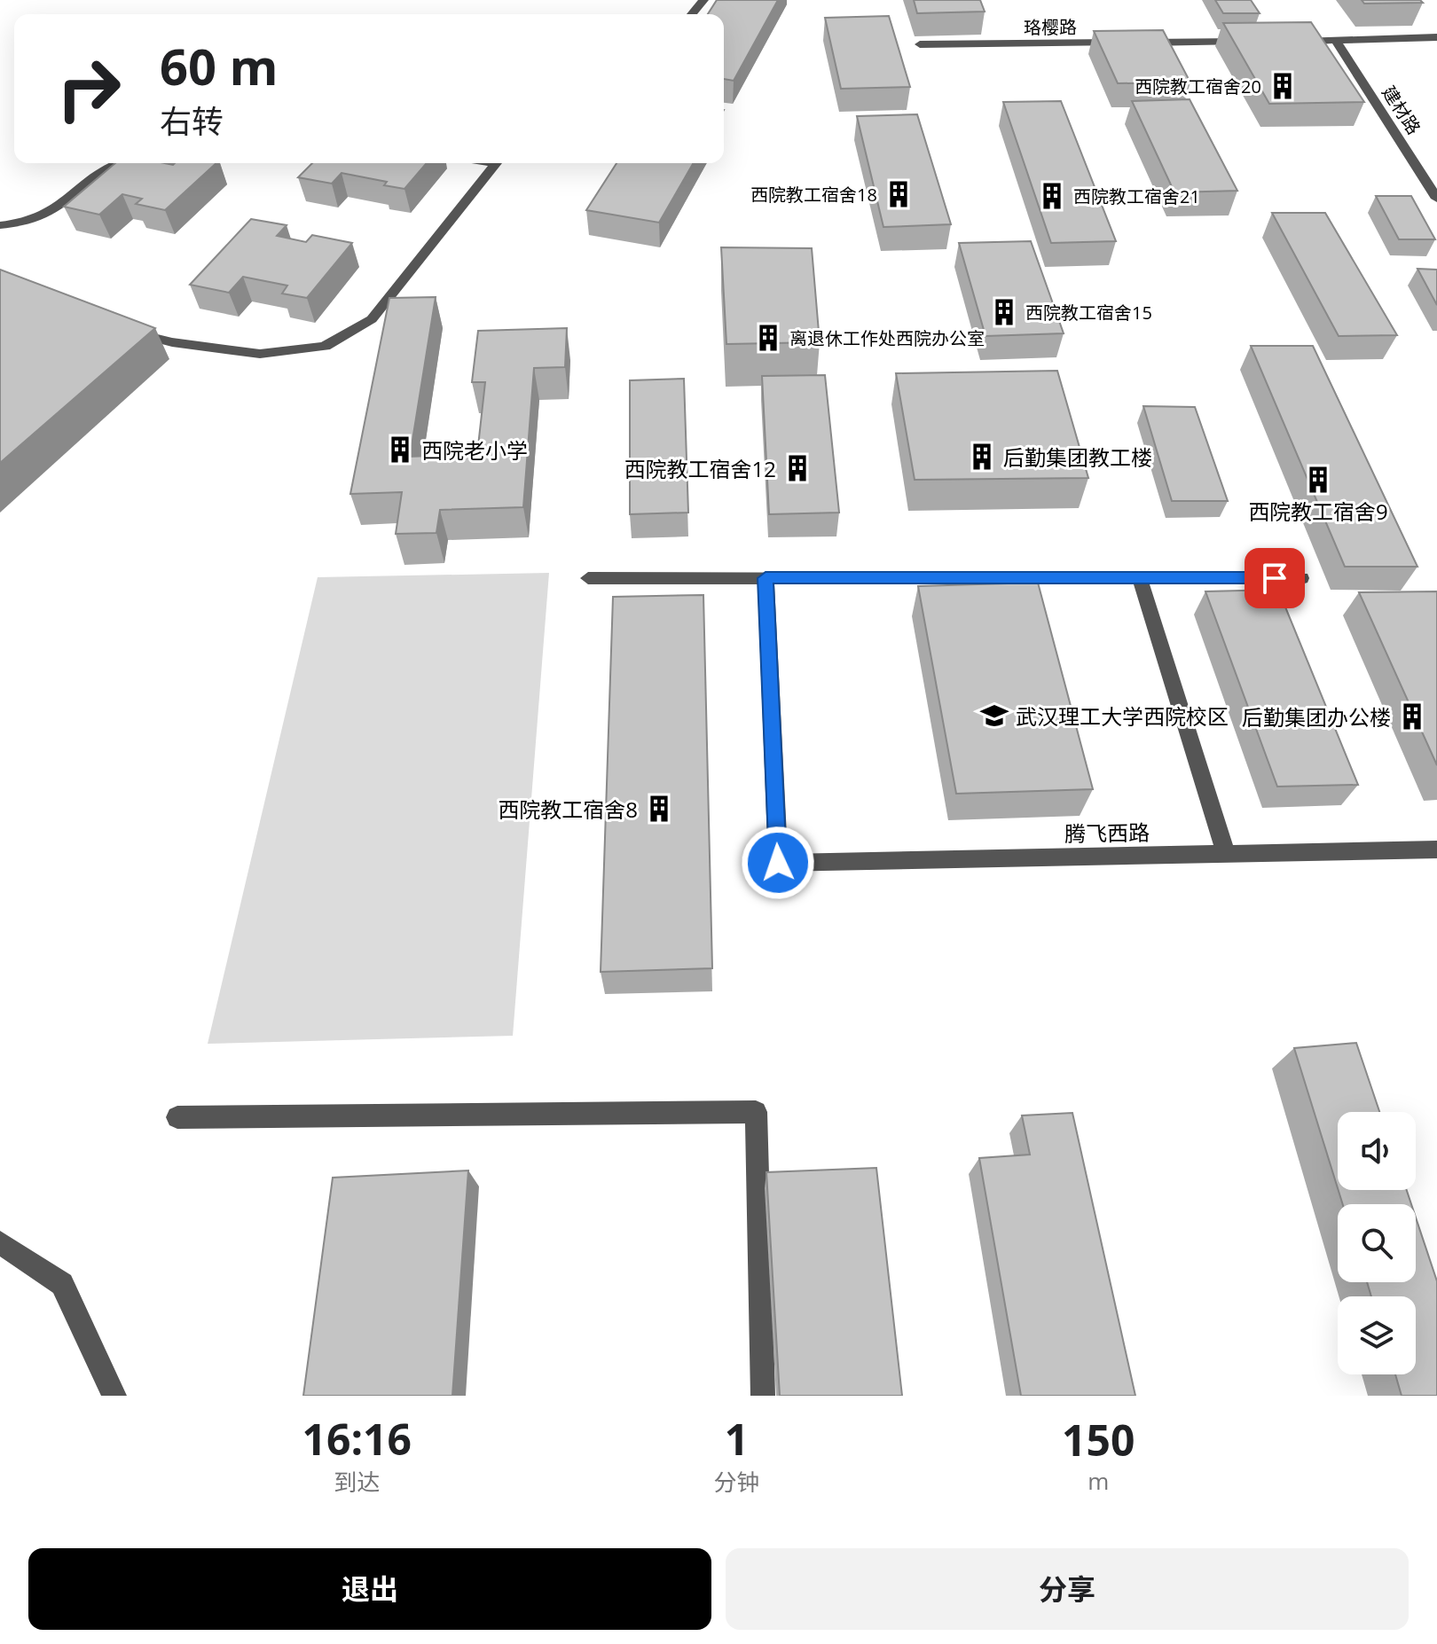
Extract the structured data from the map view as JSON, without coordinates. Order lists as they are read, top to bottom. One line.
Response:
{"streets":{"street":["珞樱路","建材路","腾飞西路"]},"places":{"building":["西院教工宿舍20","西院教工宿舍18","西院教工宿舍21","西院教工宿舍15","离退休工作处西院办公室","西院老小学","后勤集团教工楼","西院教工宿舍12","西院教工宿舍9","后勤集团办公楼","西院教工宿舍8"],"school or university":["武汉理工大学西院校区"]},"page":{"turn":["60 m","右转"],"eta":["16:16","到达","1","分钟","150","m"],"buttons":["退出","分享"]}}
